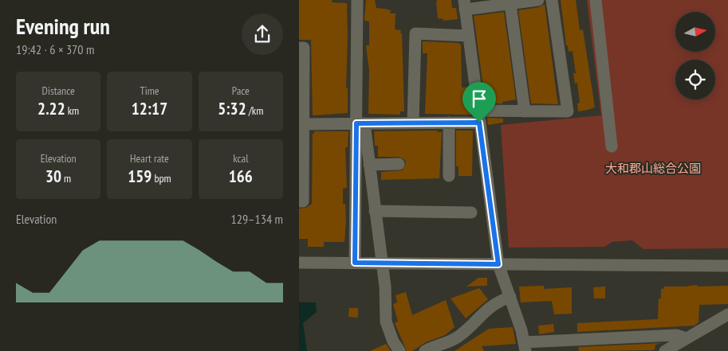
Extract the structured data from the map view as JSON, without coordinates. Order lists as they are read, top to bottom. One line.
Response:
{"parks":["大和郡山総合公園"],"north":"right","page":{"heading":["Evening run","19:42 · 6 × 370 m"],"stats":[["Distance","2.22 km"],["Time","12:17"],["Pace","5:32 /km"],["Elevation","30 m"],["Heart rate","159 bpm"],["kcal","166"]],"chart":["Elevation","129–134 m"]}}
